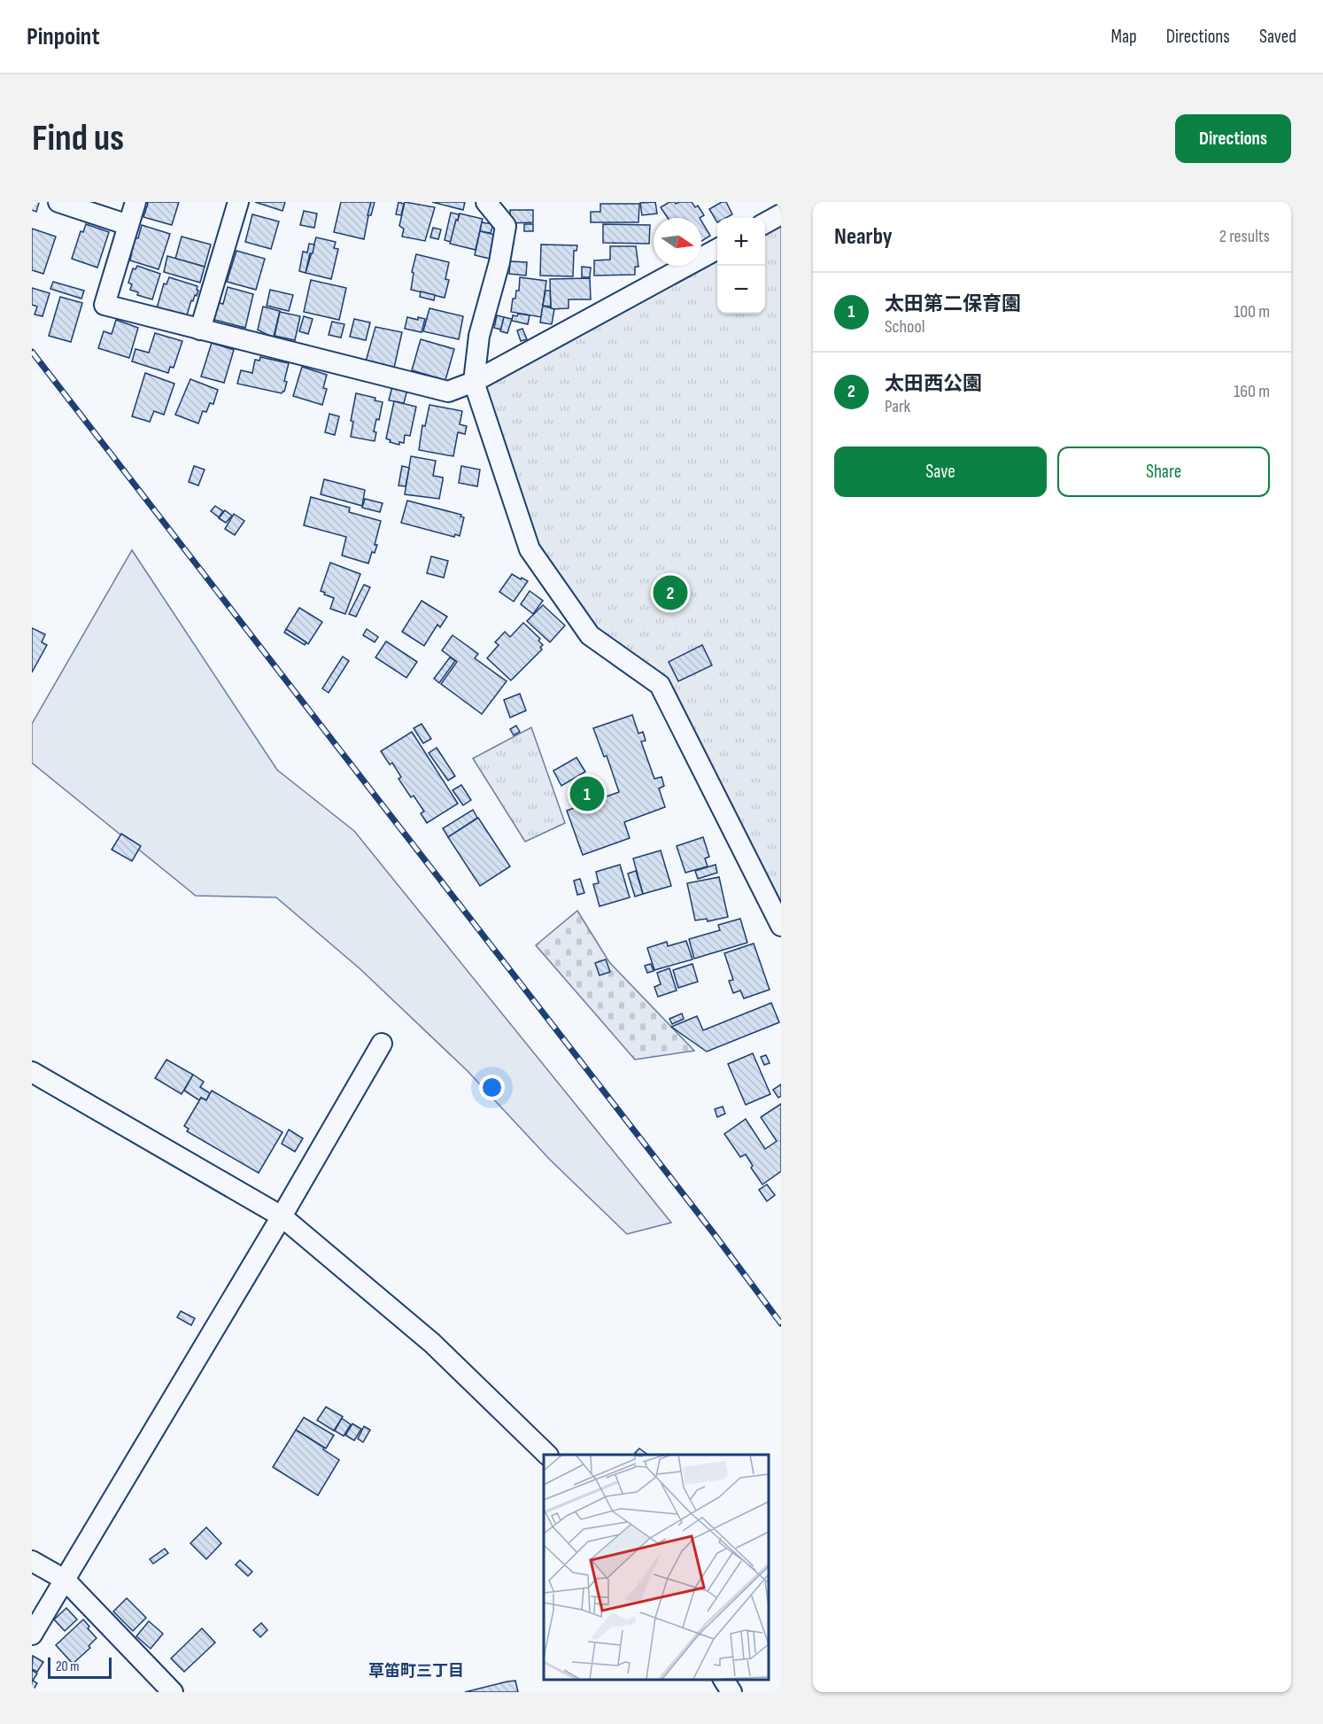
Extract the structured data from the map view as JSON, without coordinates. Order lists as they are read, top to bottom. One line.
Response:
{"districts":["草笛町三丁目"],"scale_bar":"20 m","north":"right","page":{"header":"Pinpoint","nav":["Map","Directions","Saved"],"buttons":["Directions",["Save","Share"]],"title":"Find us","heading":["Nearby","2 results"],"map_buttons":["+","−"],"list":[{"mark":"1","name":"太田第二保育園","note":"School","value":"100 m"},{"mark":"2","name":"太田西公園","note":"Park","value":"160 m"}],"pins":["2","1"],"scale":"20 m"}}
